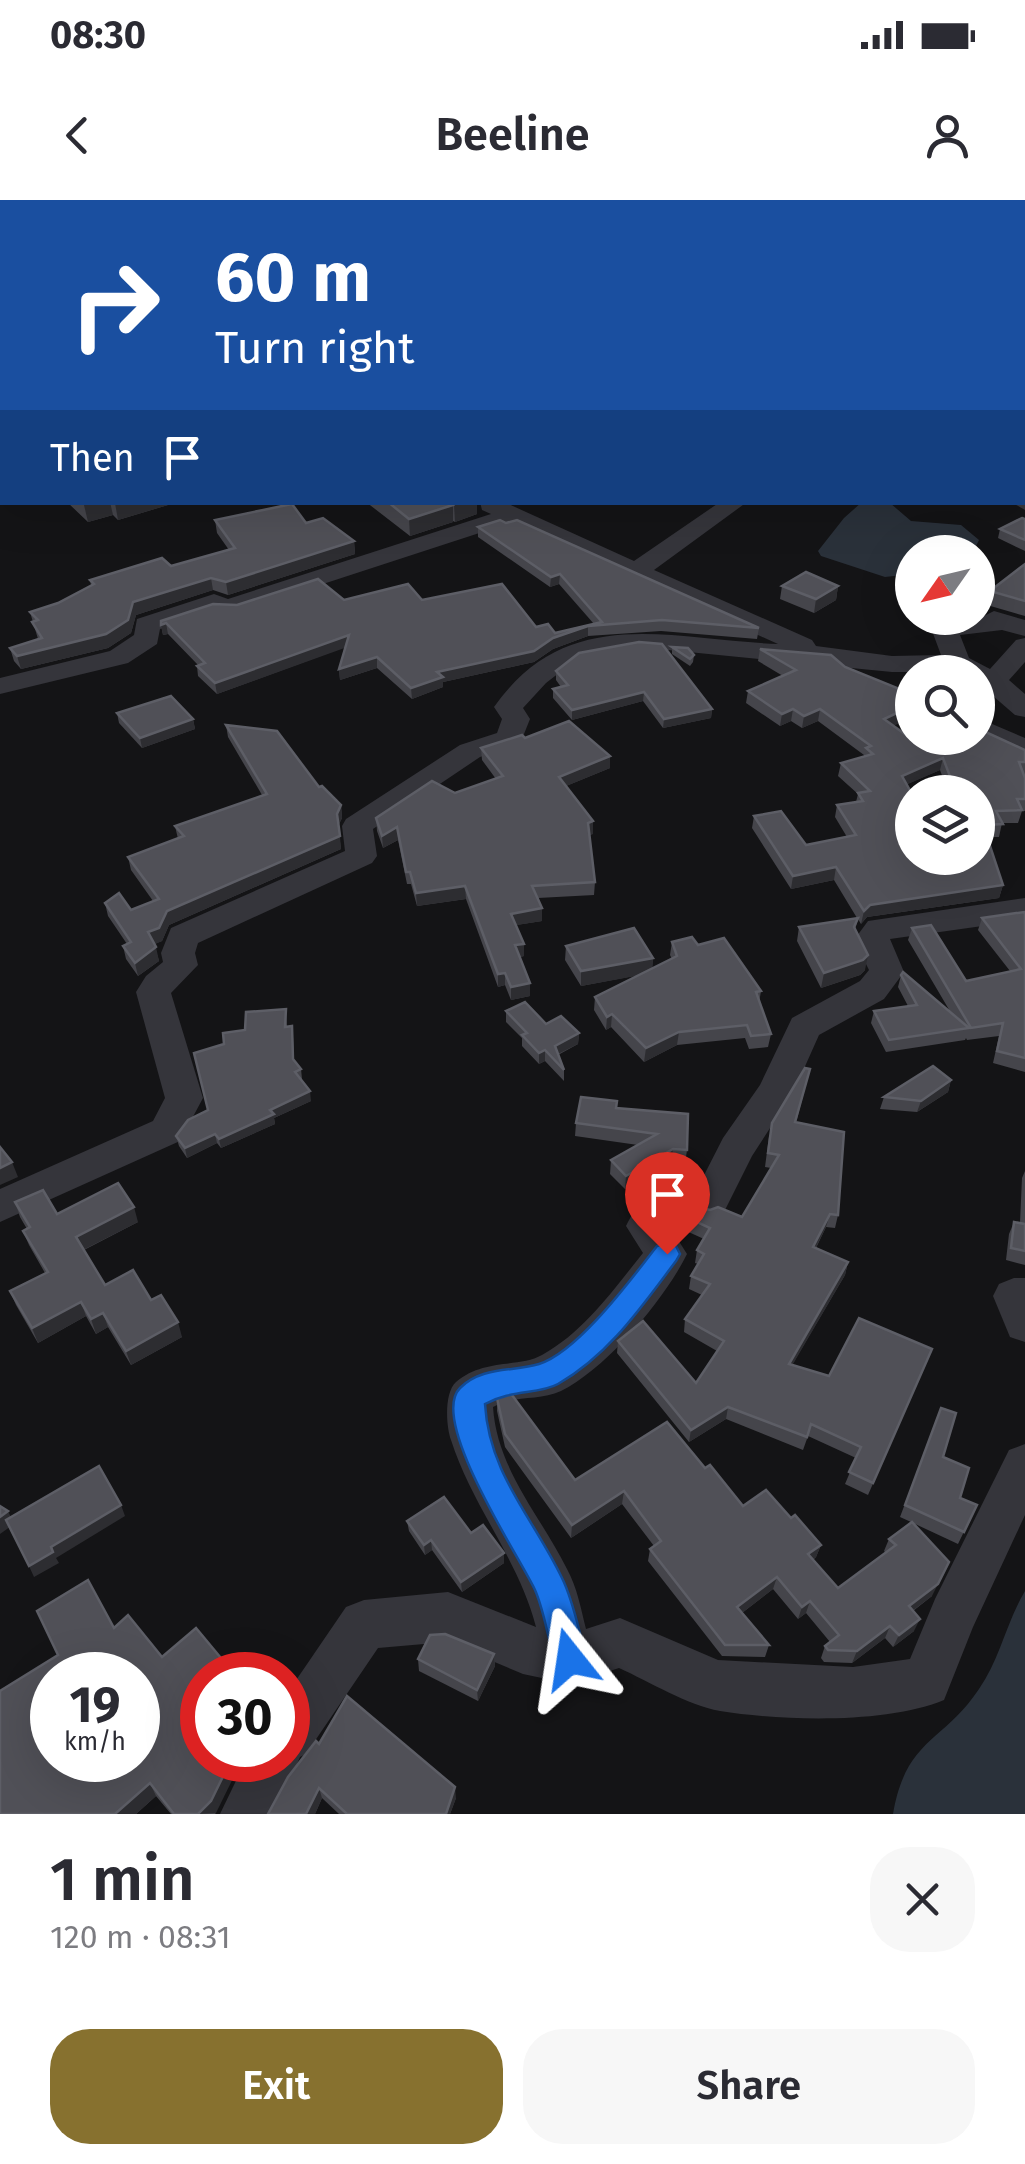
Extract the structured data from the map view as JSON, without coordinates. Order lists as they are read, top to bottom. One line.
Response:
{"north":"bottom left","page":{"status":"08:30","header":"Beeline","turn":["60 m","Turn right"],"then":"Then","speed":"19 km/h","limit":"30","heading":["1 min","120 m · 08:31"],"buttons":["Exit","Share"]}}
